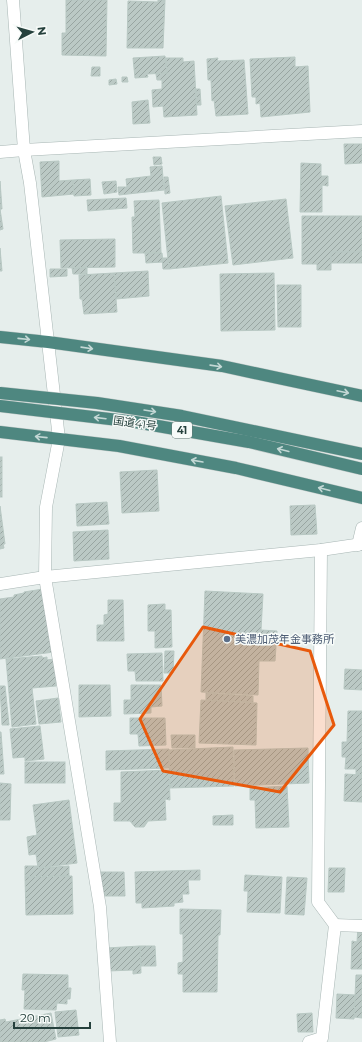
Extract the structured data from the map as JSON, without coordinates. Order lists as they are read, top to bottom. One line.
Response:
{"streets":{"highway":["国道41号","41"]},"places":["美濃加茂年金事務所"],"scale_bar":"20 m","north":"right"}
